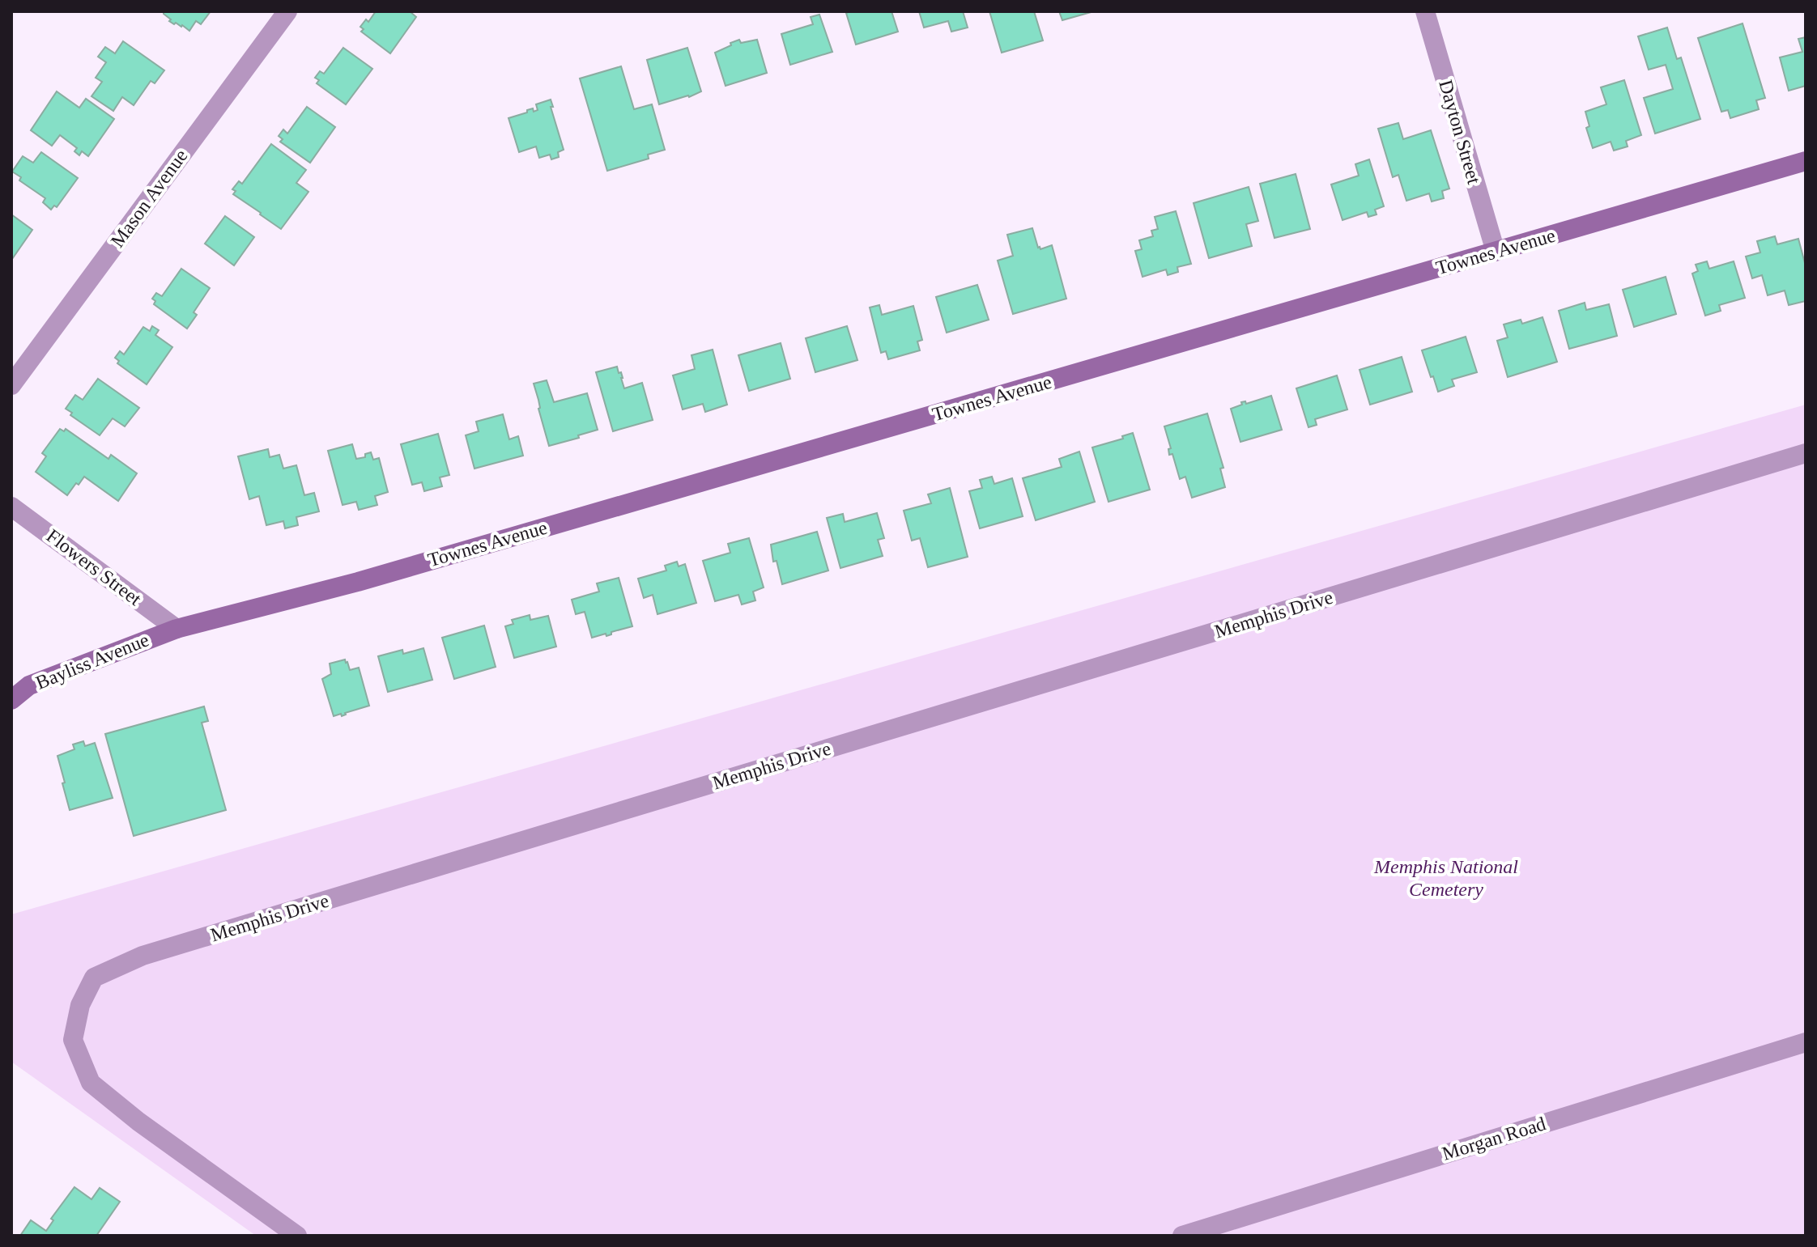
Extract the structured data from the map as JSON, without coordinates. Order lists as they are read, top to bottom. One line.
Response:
{"streets":{"street":["Dayton Street","Mason Avenue","Townes Avenue","Flowers Street","Memphis Drive","Bayliss Avenue","Morgan Road"]},"crossings":[["Dayton Street","Townes Avenue"],["Townes Avenue","Flowers Street"],["Townes Avenue","Bayliss Avenue"],["Flowers Street","Bayliss Avenue"]],"parks":["Memphis National Cemetery"]}
